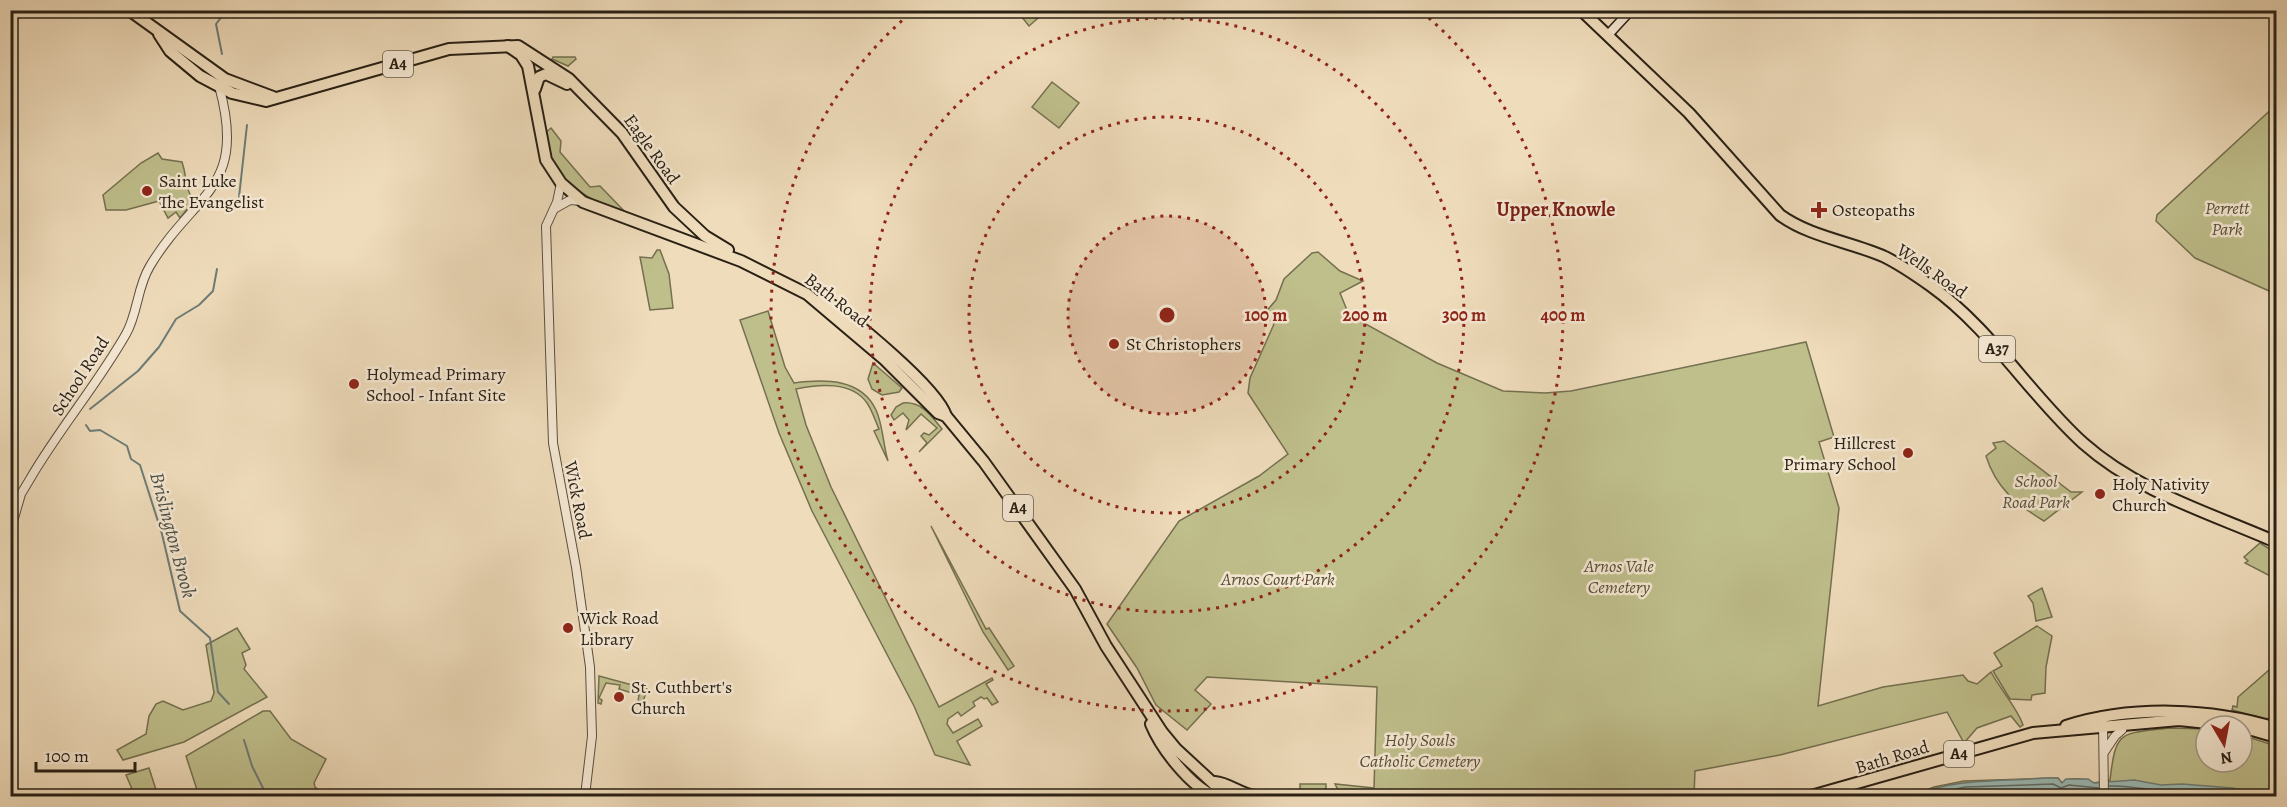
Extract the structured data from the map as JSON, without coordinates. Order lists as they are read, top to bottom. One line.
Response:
{"streets":{"highway":["A4","Eagle Road","Wells Road","Bath Road","A37"],"street":["School Road","Wick Road"]},"crossings":[["A4","Eagle Road"],["A4","Bath Road"],["A4","Wick Road"],["Eagle Road","Bath Road"]],"districts":["Upper Knowle"],"water":["Brislington Brook"],"parks":["Perrett Park","School Road Park","Arnos Vale Cemetery","Arnos Court Park","Holy Souls Catholic Cemetery"],"places":{"other":["Saint Luke The Evangelist","St Christophers","Holymead Primary School - Infant Site","Hillcrest Primary School","Holy Nativity Church","Wick Road Library","St. Cuthbert's Church"],"health":["Osteopaths"]},"scale_bar":"100 m","north":"bottom","rings":["100 m","200 m","300 m","400 m"]}
